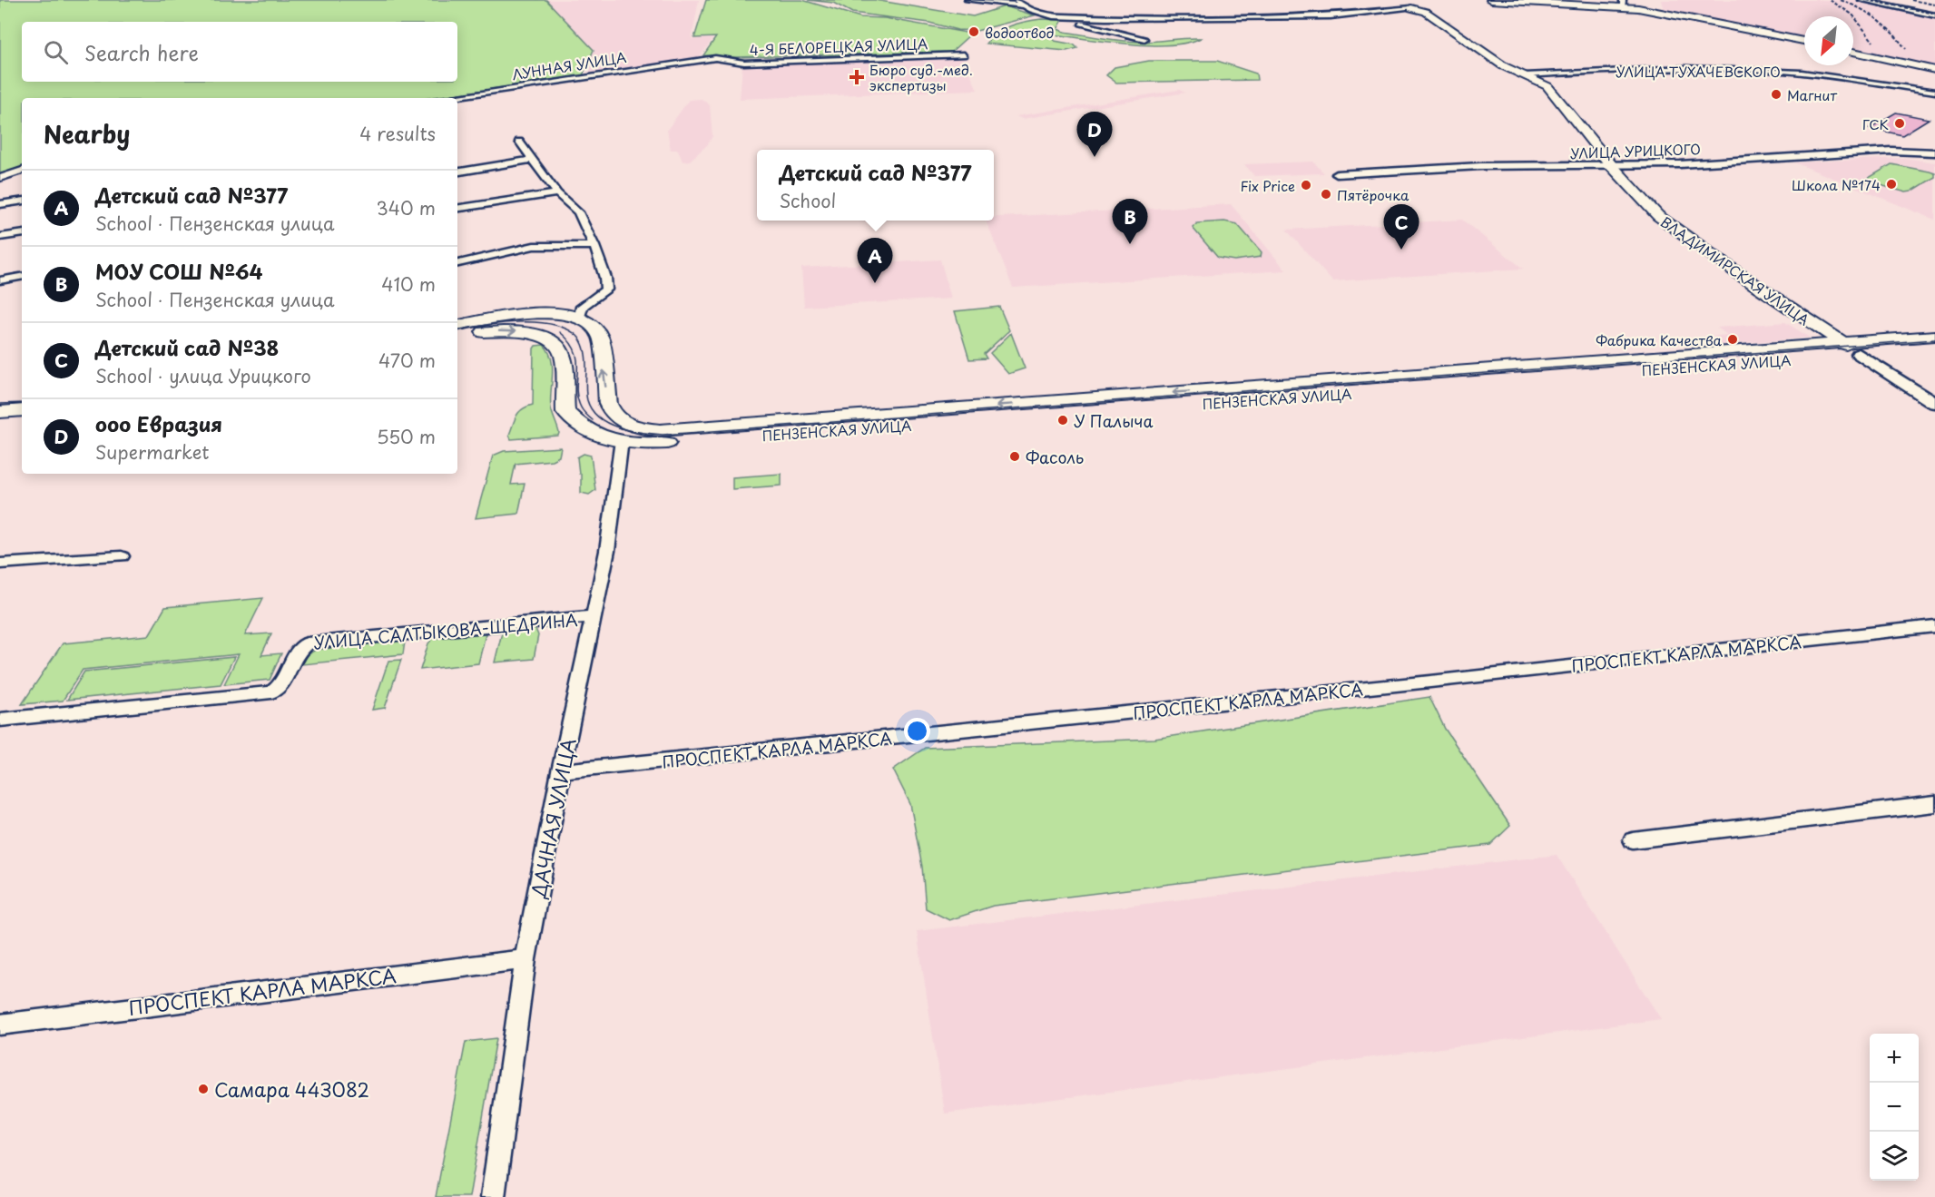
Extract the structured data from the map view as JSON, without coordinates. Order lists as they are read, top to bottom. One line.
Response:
{"streets":{"main road":["ВЛАДИМИРСКАЯ УЛИЦА","ПЕНЗЕНСКАЯ УЛИЦА"],"street":["4-Я БЕЛОРЕЦКАЯ УЛИЦА","ЛУННАЯ УЛИЦА","УЛИЦА ТУХАЧЕВСКОГО","УЛИЦА УРИЦКОГО","УЛИЦА САЛТЫКОВА-ЩЕДРИНА","ПРОСПЕКТ КАРЛА МАРКСА","ДАЧНАЯ УЛИЦА"]},"crossings":[["4-Я БЕЛОРЕЦКАЯ УЛИЦА","ЛУННАЯ УЛИЦА"],["УЛИЦА ТУХАЧЕВСКОГО","ВЛАДИМИРСКАЯ УЛИЦА"],["УЛИЦА УРИЦКОГО","ВЛАДИМИРСКАЯ УЛИЦА"],["ВЛАДИМИРСКАЯ УЛИЦА","ПЕНЗЕНСКАЯ УЛИЦА"],["ПЕНЗЕНСКАЯ УЛИЦА","ДАЧНАЯ УЛИЦА"],["УЛИЦА САЛТЫКОВА-ЩЕДРИНА","ДАЧНАЯ УЛИЦА"],["ПРОСПЕКТ КАРЛА МАРКСА","ДАЧНАЯ УЛИЦА"]],"places":{"other":["водоотвод","Магнит","ГСК","Школа №174","Fix Price","Пятёрочка","Фабрика Качества","У Палыча","Фасоль","Самара 443082"],"health":["Бюро суд.-мед. экспертизы"]},"north":"bottom left","page":{"search":"Search here","heading":["Nearby","4 results"],"pins":["D","B","C","A"],"popup":["Детский сад №377","School"],"list":[{"mark":"A","name":"Детский сад №377","note":"School · Пензенская улица","value":"340 m"},{"mark":"B","name":"МОУ СОШ №64","note":"School · Пензенская улица","value":"410 m"},{"mark":"C","name":"Детский сад №38","note":"School · улица Урицкого","value":"470 m"},{"mark":"D","name":"ооо Евразия","note":"Supermarket","value":"550 m"}],"map_buttons":["+","−"]}}
